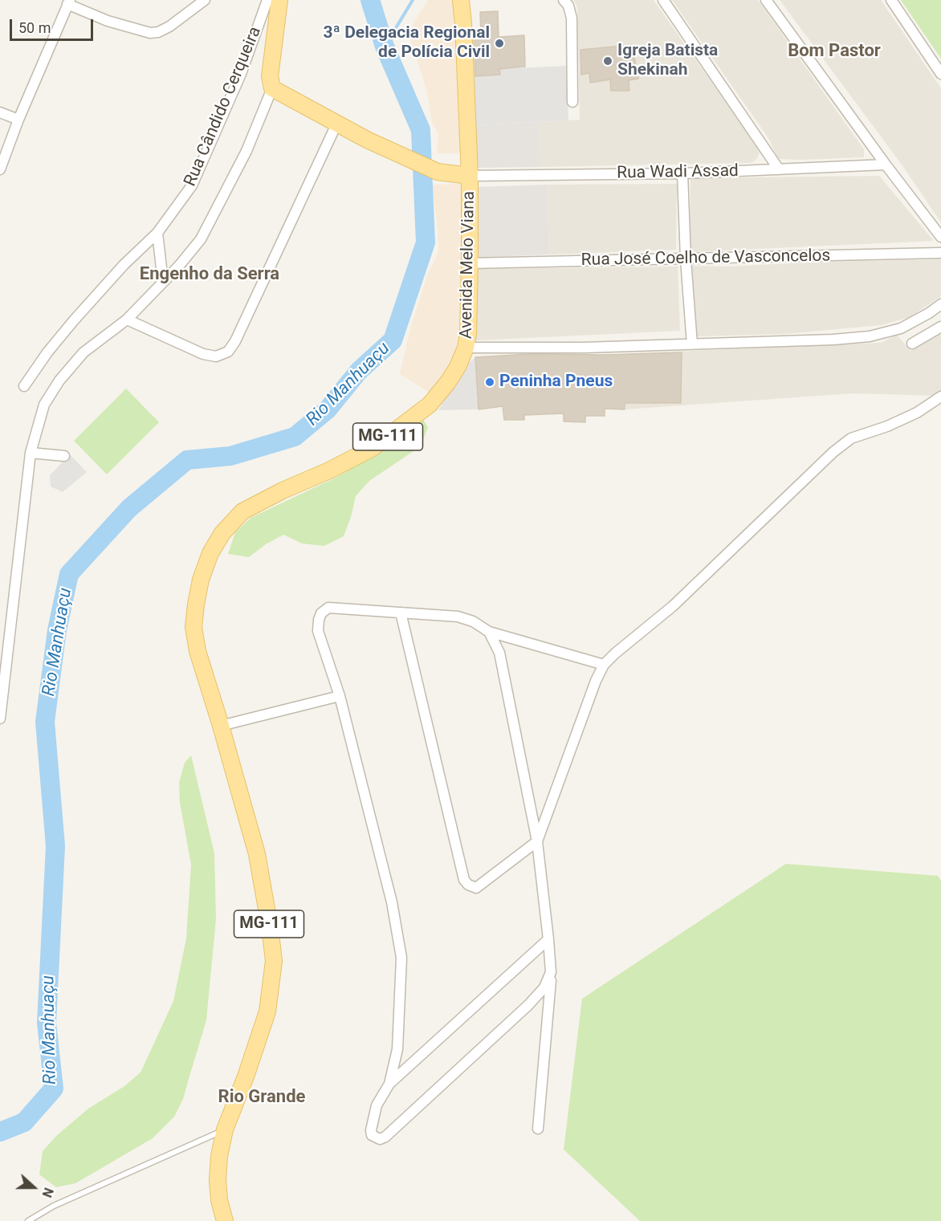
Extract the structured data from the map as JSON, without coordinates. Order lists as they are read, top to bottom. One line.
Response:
{"streets":{"main road":["Avenida Melo Viana","MG-111"],"street":["Rua Cândido Cerqueira","Rua Wadi Assad","Rua José Coelho de Vasconcelos"]},"crossings":[["Rua Wadi Assad","Avenida Melo Viana"],["Rua José Coelho de Vasconcelos","Avenida Melo Viana"],["Avenida Melo Viana","MG-111"]],"districts":["Bom Pastor","Engenho da Serra","Rio Grande"],"water":["Rio Manhuaçu"],"places":["3ª Delegacia Regional de Polícia Civil","Igreja Batista Shekinah","Peninha Pneus"],"scale_bar":"50 m","north":"right"}
